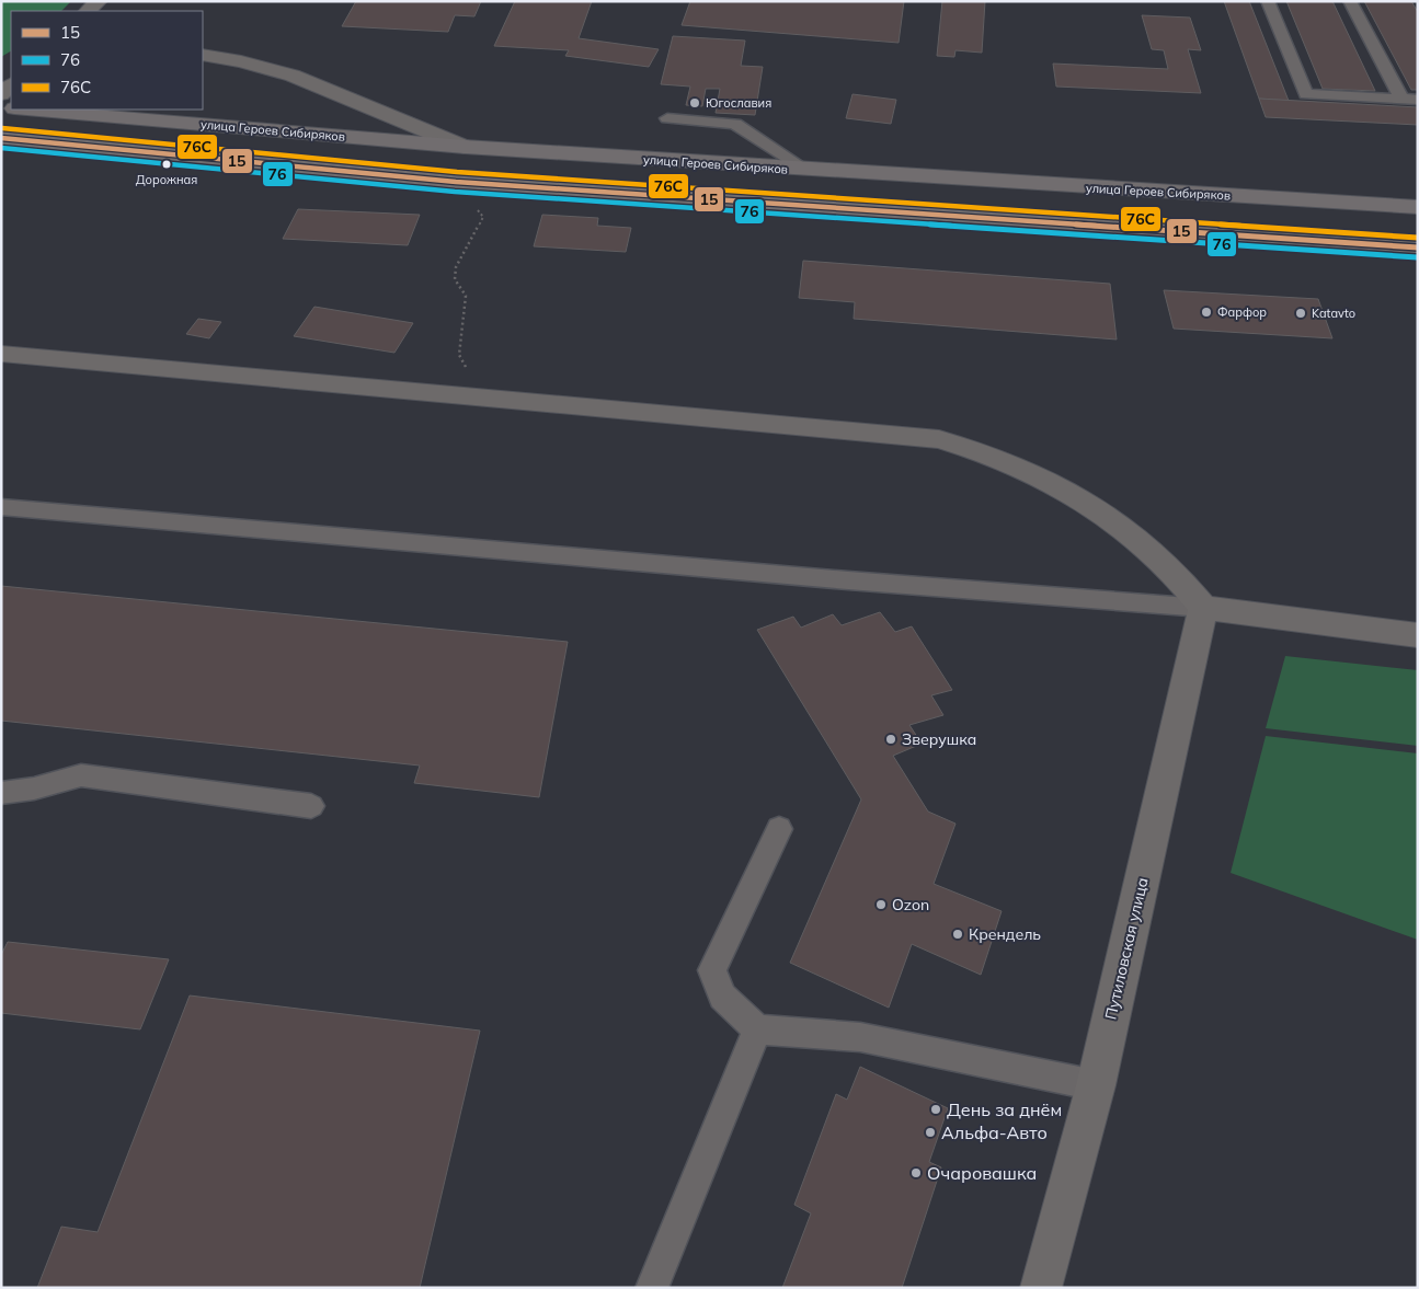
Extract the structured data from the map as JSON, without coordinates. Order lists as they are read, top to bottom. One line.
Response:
{"streets":{"highway":["улица Героев Сибиряков"],"street":["Путиловская улица"]},"places":["Югославия","Дорожная","Фарфор","Katavto","Зверушка","Ozon","Крендель","День за днём","Альфа-Авто","Очаровашка"],"lines":["transit line 76С","transit line 15","transit line 76"],"legend":["15","76","76С"]}
